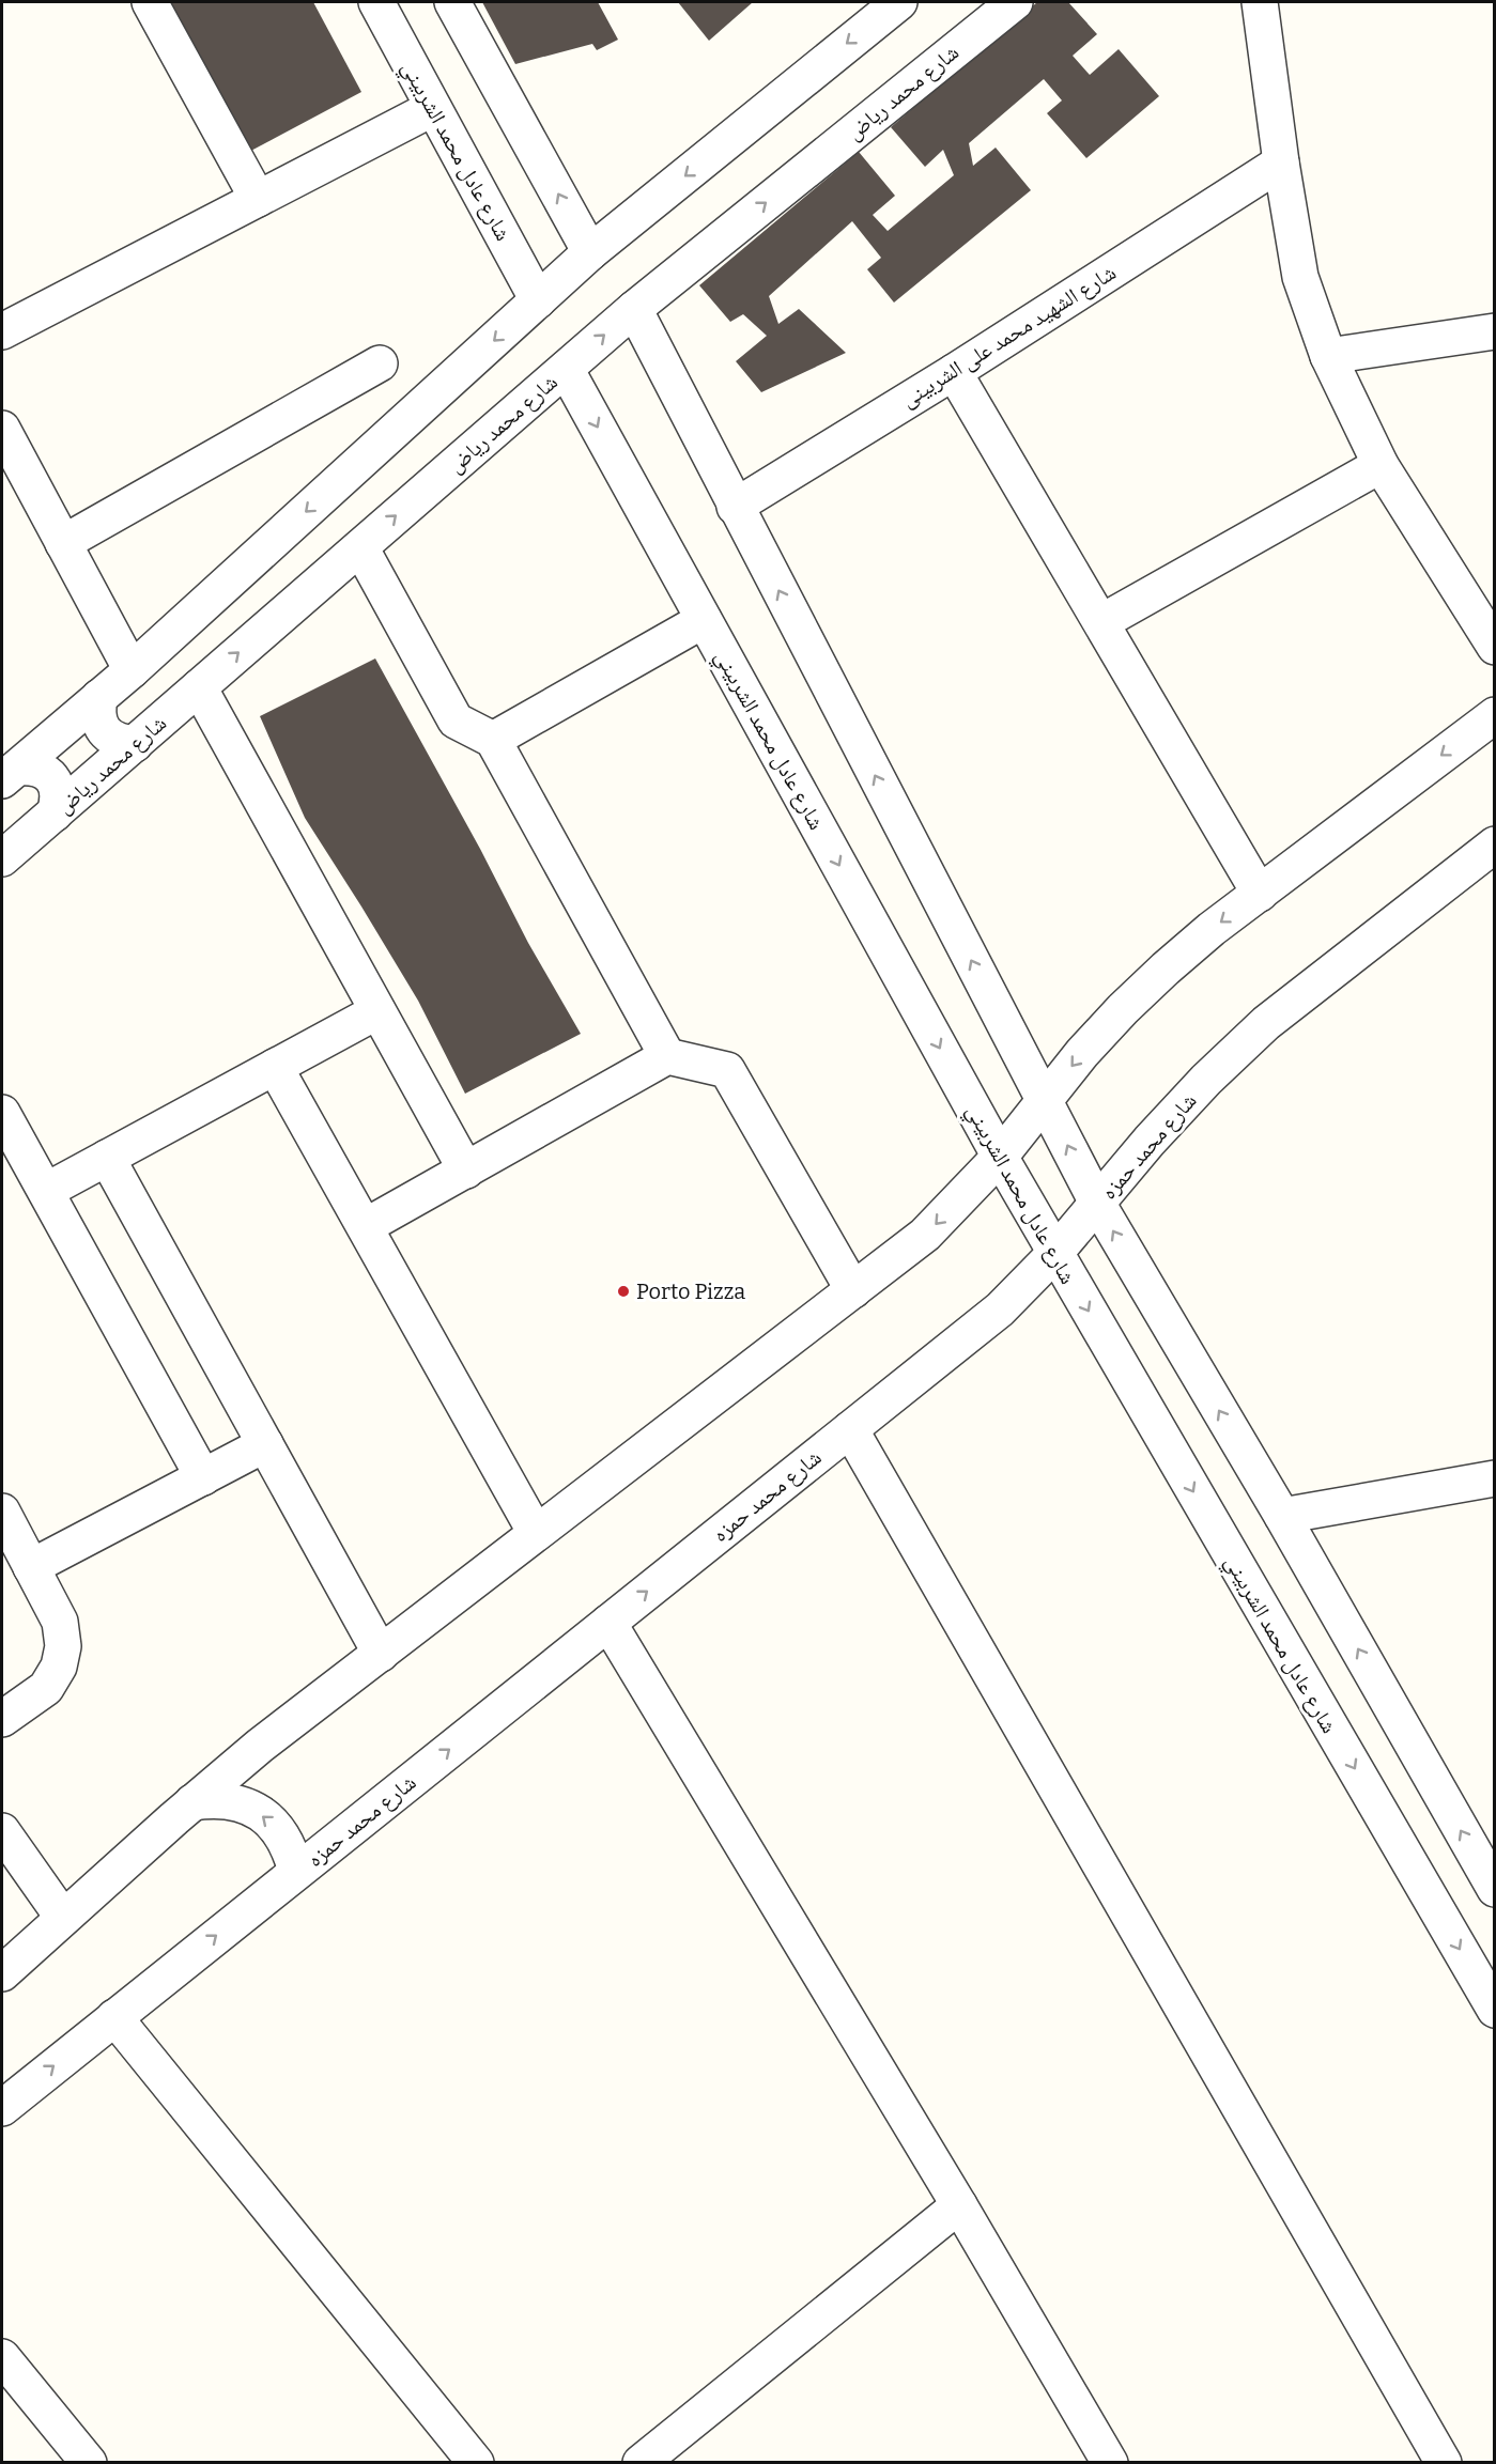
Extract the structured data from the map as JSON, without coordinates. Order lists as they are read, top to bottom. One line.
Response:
{"streets":{"street":["شارع محمد رياض","شارع عادل محمد الشربيني","شارع الشهيد محمد على الشربينى","شارع محمد حمزه"]},"crossings":[["شارع محمد رياض","شارع عادل محمد الشربيني"],["شارع عادل محمد الشربيني","شارع محمد حمزه"]],"places":["Porto Pizza"]}
